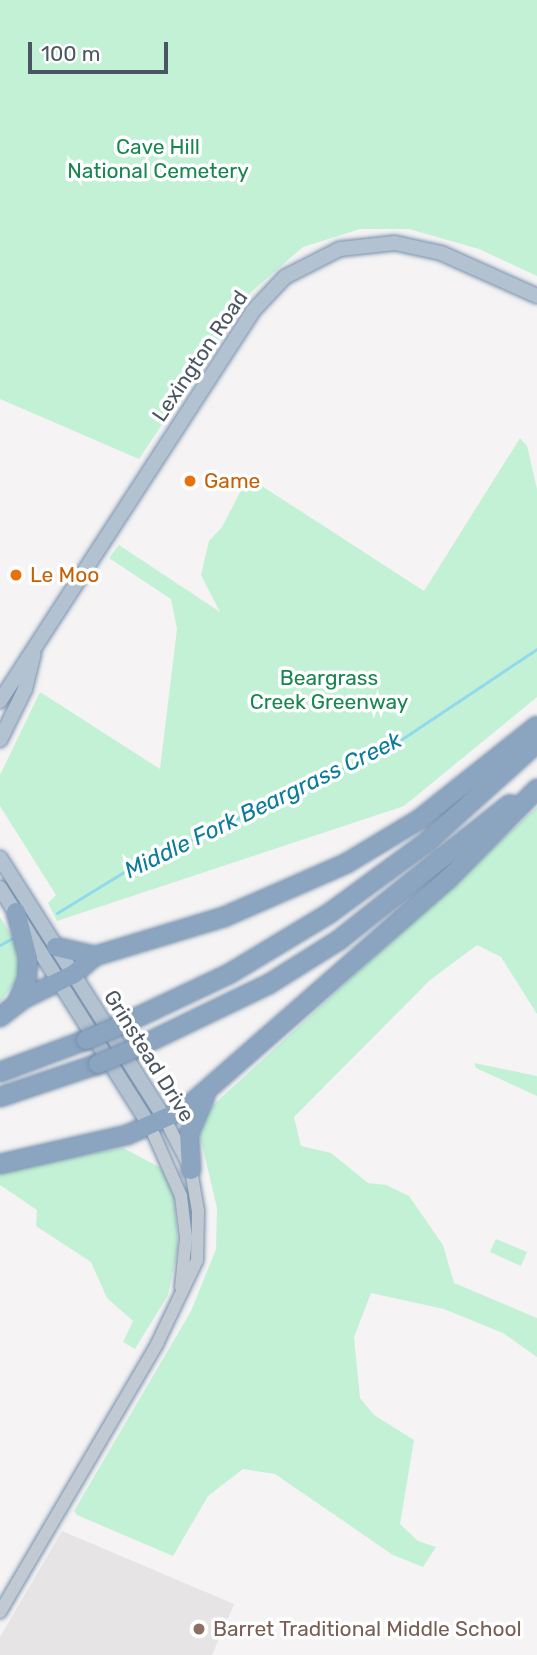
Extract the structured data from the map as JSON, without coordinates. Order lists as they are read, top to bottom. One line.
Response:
{"streets":{"main road":["Lexington Road","Grinstead Drive"]},"water":["Middle Fork Beargrass Creek"],"parks":["Cave Hill National Cemetery","Beargrass Creek Greenway"],"places":["Game","Le Moo","Barret Traditional Middle School"],"scale_bar":"100 m"}
